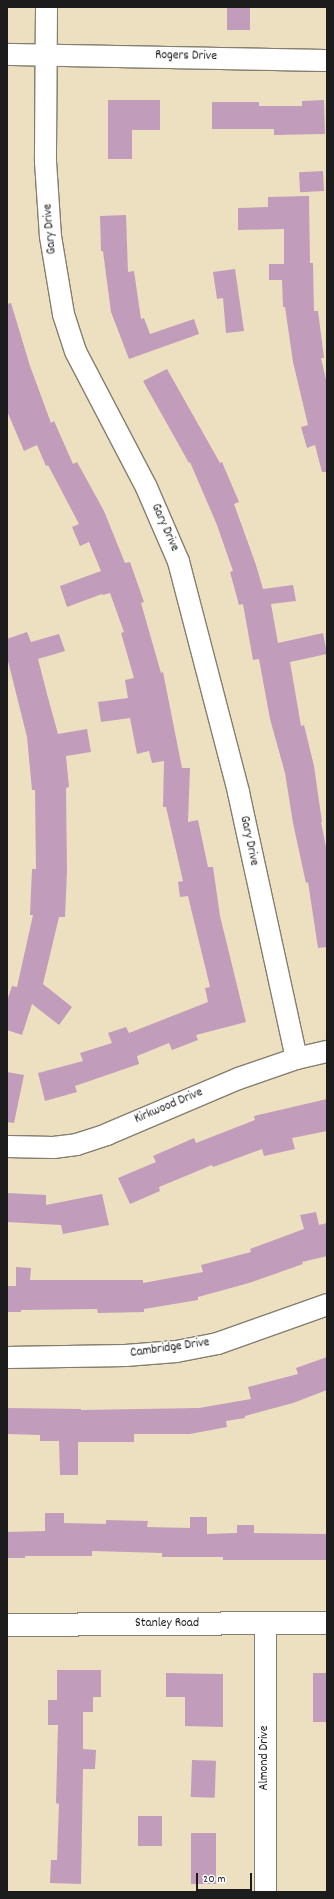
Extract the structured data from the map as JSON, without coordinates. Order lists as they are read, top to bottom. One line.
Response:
{"streets":{"street":["Rogers Drive","Gary Drive","Kirkwood Drive","Cambridge Drive","Stanley Road","Almond Drive"]},"crossings":[["Rogers Drive","Gary Drive"],["Gary Drive","Kirkwood Drive"],["Stanley Road","Almond Drive"]],"scale_bar":"20 m"}
